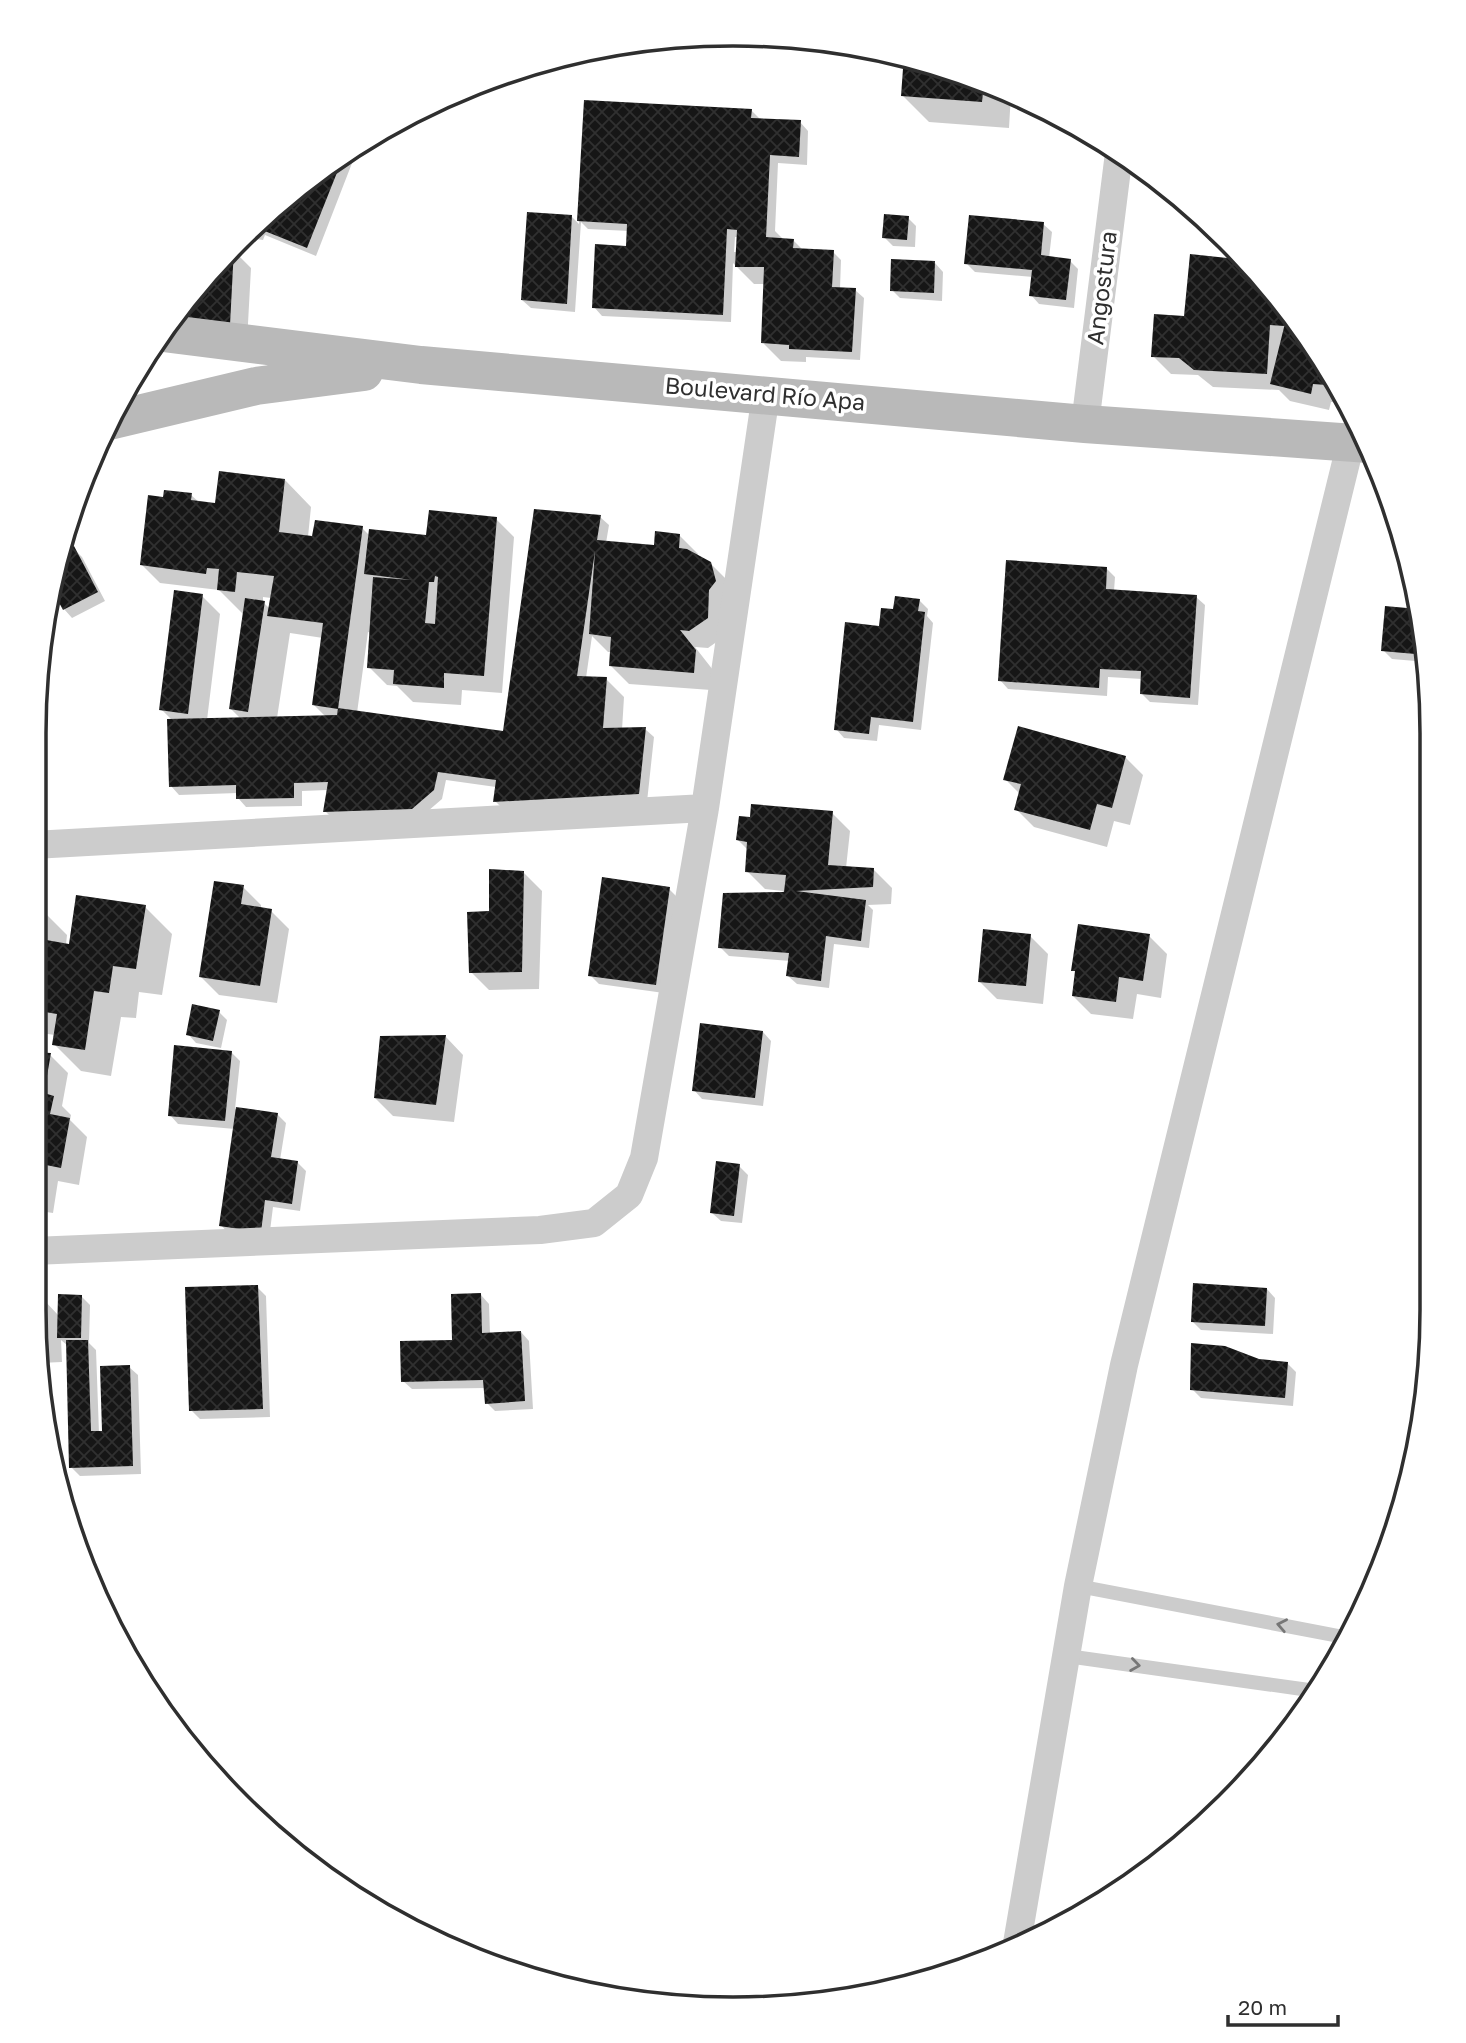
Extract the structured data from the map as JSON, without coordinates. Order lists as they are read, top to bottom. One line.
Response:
{"streets":{"main road":["Boulevard Río Apa"],"street":["Angostura"]},"crossings":[["Angostura","Boulevard Río Apa"]],"scale_bar":"20 m"}
